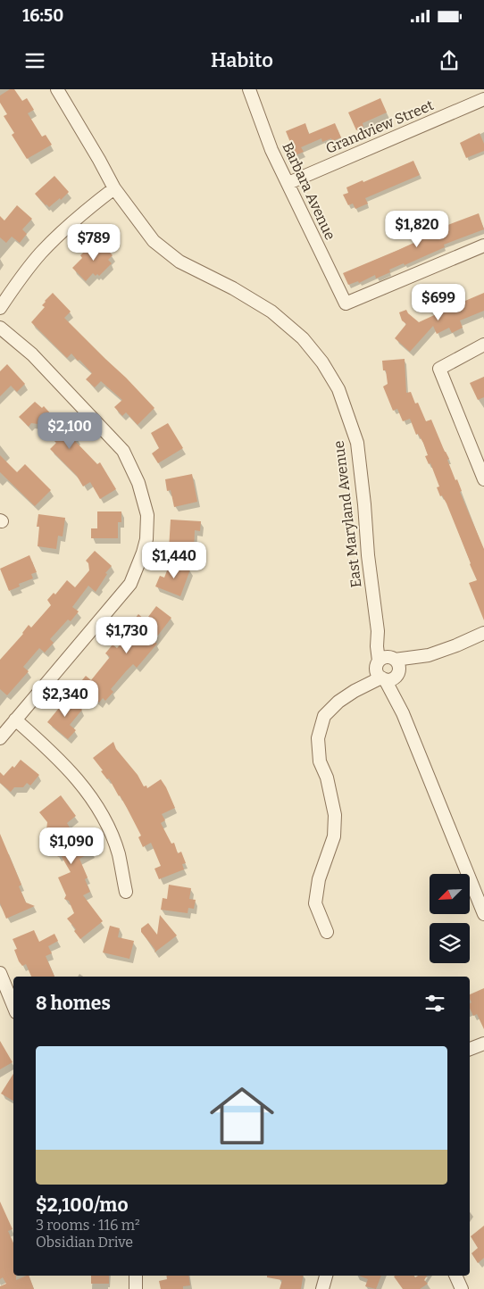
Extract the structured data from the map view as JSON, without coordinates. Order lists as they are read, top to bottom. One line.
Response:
{"streets":{"street":["Grandview Street","Barbara Avenue","East Maryland Avenue"]},"crossings":[["Grandview Street","Barbara Avenue"]],"north":"bottom left","page":{"status":"16:50","header":"Habito","price":["$1,820","$789","$699","$2,100","$1,440","$1,730","$2,340","$1,090"],"heading":"8 homes","list":[{"name":"$2,100/mo","note":"3 rooms · 116 m² · Obsidian Drive"}]}}
